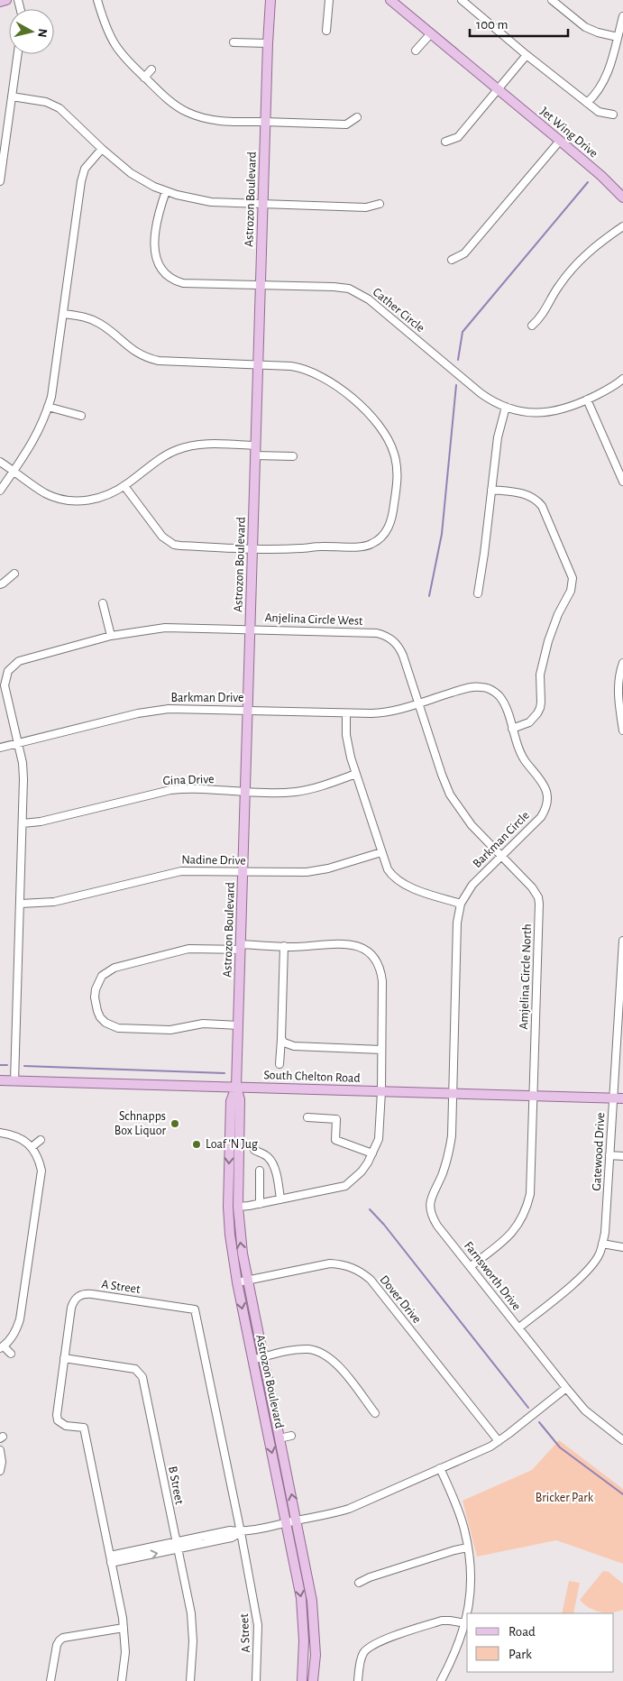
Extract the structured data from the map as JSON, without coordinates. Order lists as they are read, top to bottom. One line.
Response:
{"streets":{"main road":["Jet Wing Drive","Astrozon Boulevard","South Chelton Road"],"street":["Cather Circle","Anjelina Circle West","Barkman Drive","Gina Drive","Barkman Circle","Nadine Drive","Amjelina Circle North","Gatewood Drive","Farnsworth Drive","A Street","Dover Drive","B Street"]},"crossings":[["Astrozon Boulevard","Cather Circle"],["Astrozon Boulevard","Anjelina Circle West"],["Astrozon Boulevard","Barkman Drive"],["Astrozon Boulevard","Gina Drive"],["Astrozon Boulevard","Nadine Drive"],["Astrozon Boulevard","South Chelton Road"],["Astrozon Boulevard","Dover Drive"],["Anjelina Circle West","Barkman Drive"],["Anjelina Circle West","Gina Drive"],["Anjelina Circle West","Barkman Circle"],["Anjelina Circle West","Nadine Drive"],["Anjelina Circle West","Amjelina Circle North"],["Anjelina Circle West","South Chelton Road"],["Barkman Drive","Barkman Circle"],["Barkman Drive","Amjelina Circle North"],["Barkman Circle","Amjelina Circle North"],["Barkman Circle","South Chelton Road"],["Barkman Circle","Farnsworth Drive"],["Amjelina Circle North","South Chelton Road"],["Amjelina Circle North","Farnsworth Drive"],["South Chelton Road","Gatewood Drive"],["South Chelton Road","Farnsworth Drive"],["Gatewood Drive","Farnsworth Drive"],["A Street","B Street"]],"parks":["Bricker Park"],"places":["Schnapps Box Liquor","Loaf 'N Jug"],"legend":["Road","Park"],"scale_bar":"100 m","north":"right"}
